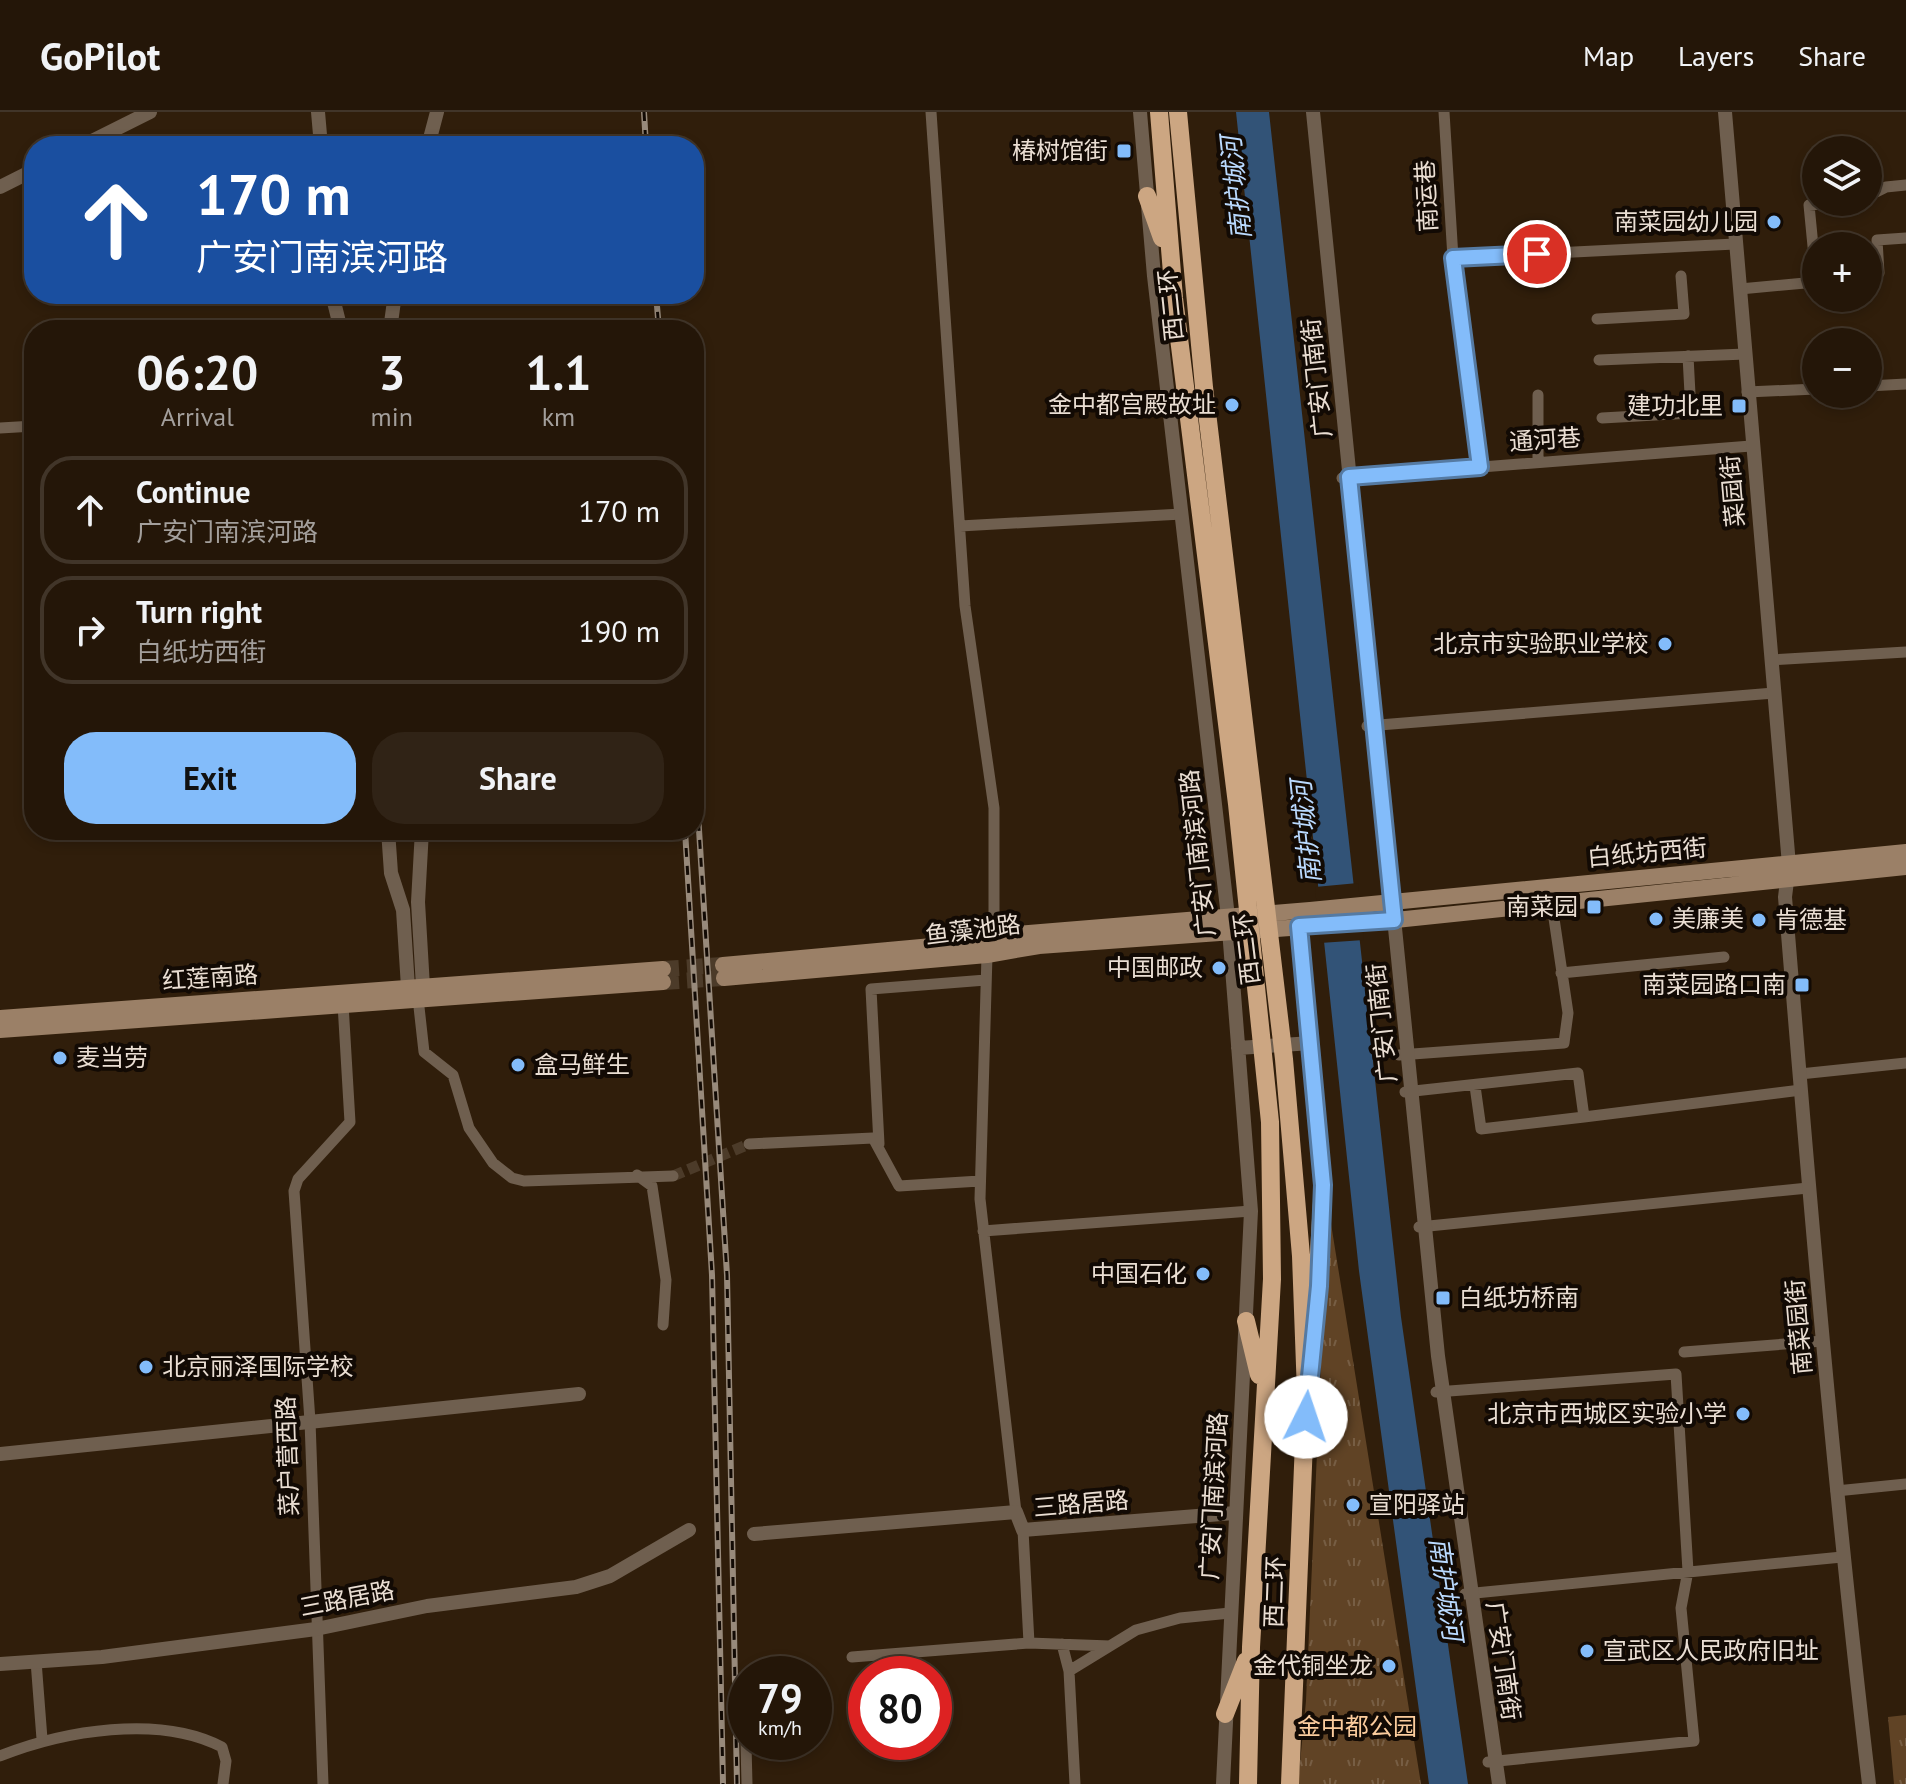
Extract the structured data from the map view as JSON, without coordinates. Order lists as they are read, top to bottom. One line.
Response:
{"streets":{"highway":["西二环"],"main road":["白纸坊西街","鱼藻池路","红莲南路"],"street":["南运巷","广安门南街","通河巷","菜园街","广安门南滨河路","南菜园街","菜户营西路","三路居路"]},"crossings":[["南运巷","通河巷"],["广安门南街","通河巷"],["广安门南街","白纸坊西街"],["通河巷","菜园街"],["菜园街","白纸坊西街"],["菜园街","南菜园街"],["广安门南滨河路","鱼藻池路"],["广安门南滨河路","三路居路"],["白纸坊西街","南菜园街"],["红莲南路","菜户营西路"],["菜户营西路","三路居路"]],"water":["南护城河"],"parks":["金中都公园"],"places":{"transit":["椿树馆街","建功北里","南菜园","南菜园路口南","白纸坊桥南"],"other":["南菜园幼儿园","金中都宫殿故址","北京市实验职业学校","美廉美","肯德基","中国邮政","麦当劳","盒马鲜生","中国石化","北京丽泽国际学校","北京市西城区实验小学","宣阳驿站","宣武区人民政府旧址","金代铜坐龙"]},"page":{"header":"GoPilot","nav":["Map","Layers","Share"],"map_buttons":["+","−"],"turn":["170 m","广安门南滨河路"],"eta":["06:20","Arrival","3","min","1.1","km"],"list":[{"name":"Continue","note":"广安门南滨河路","value":"170 m"},{"name":"Turn right","note":"白纸坊西街","value":"190 m"}],"buttons":["Exit","Share"],"speed":"79 km/h","limit":"80"}}
